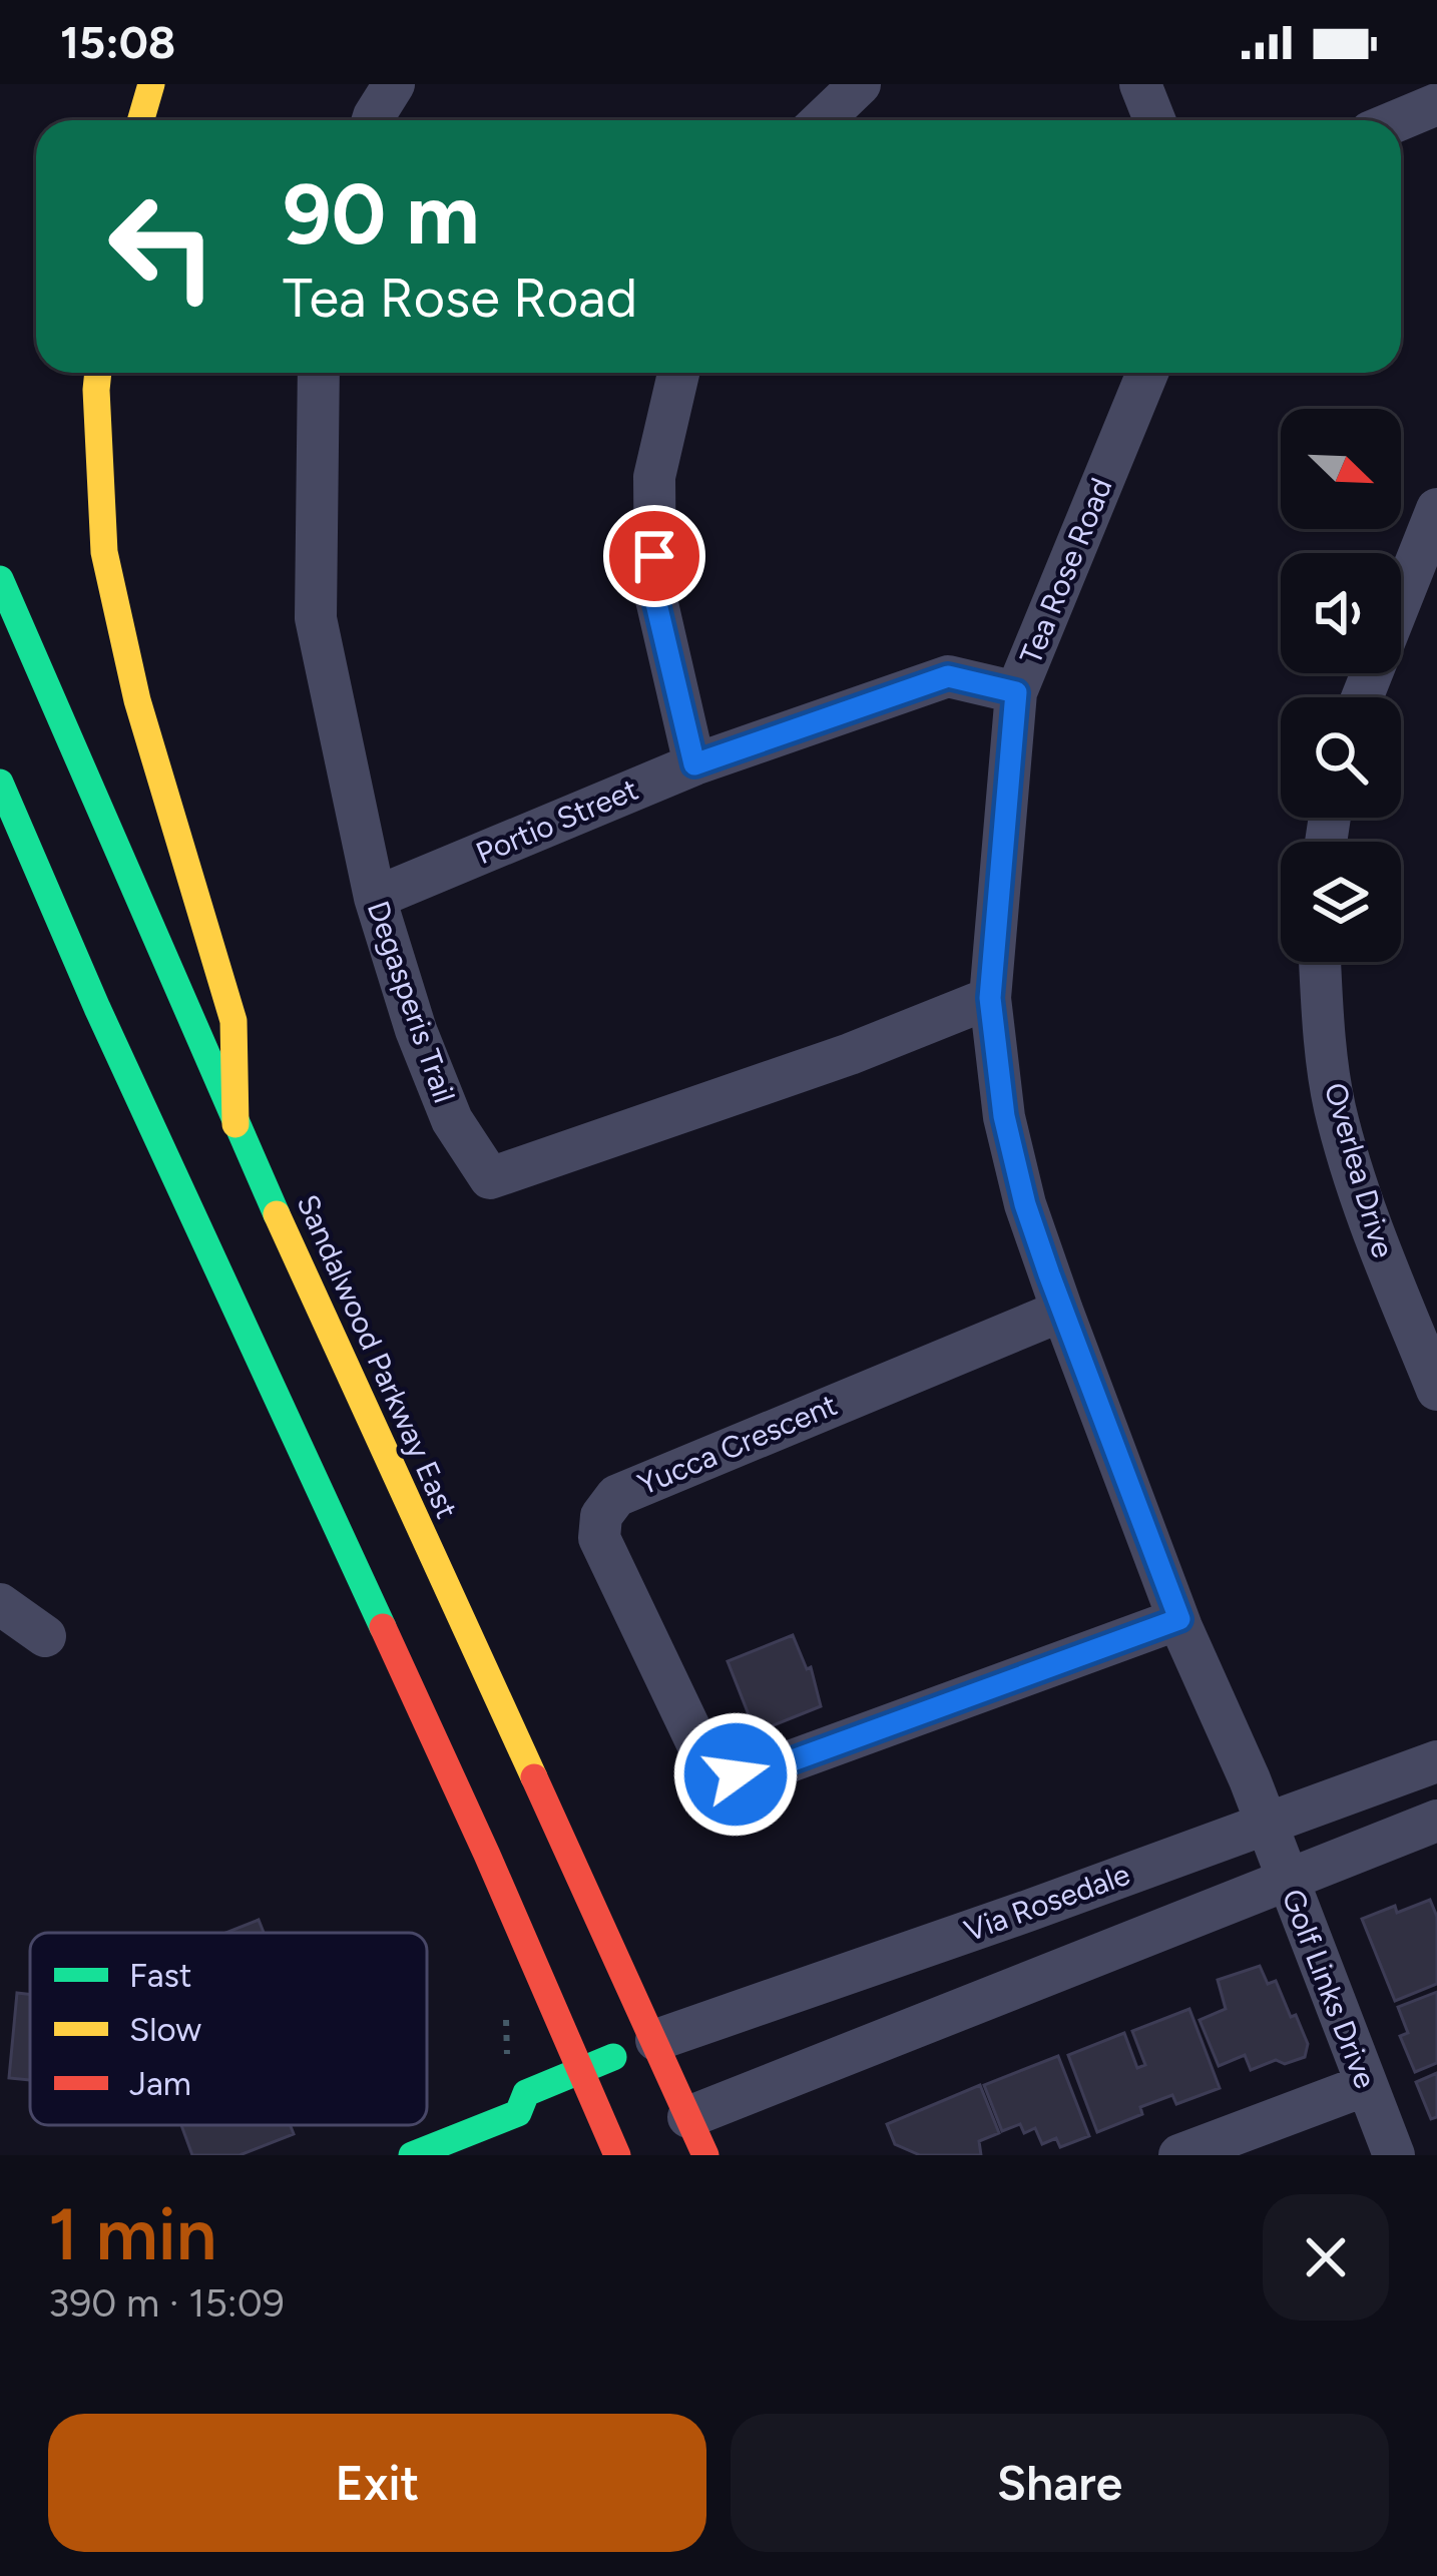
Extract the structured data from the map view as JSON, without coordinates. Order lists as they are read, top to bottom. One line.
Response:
{"streets":{"main road":["Sandalwood Parkway East"],"street":["Tea Rose Road","Portio Street","Degasperis Trail","Overlea Drive","Yucca Crescent","Via Rosedale","Golf Links Drive"]},"crossings":[["Tea Rose Road","Portio Street"],["Tea Rose Road","Degasperis Trail"],["Tea Rose Road","Yucca Crescent"],["Tea Rose Road","Via Rosedale"],["Tea Rose Road","Golf Links Drive"],["Portio Street","Degasperis Trail"],["Sandalwood Parkway East","Via Rosedale"],["Via Rosedale","Golf Links Drive"]],"legend":["Fast","Slow","Jam"],"north":"bottom right","page":{"status":"15:08","turn":["90 m","Tea Rose Road"],"heading":["1 min","390 m · 15:09"],"buttons":["Exit","Share"]}}
